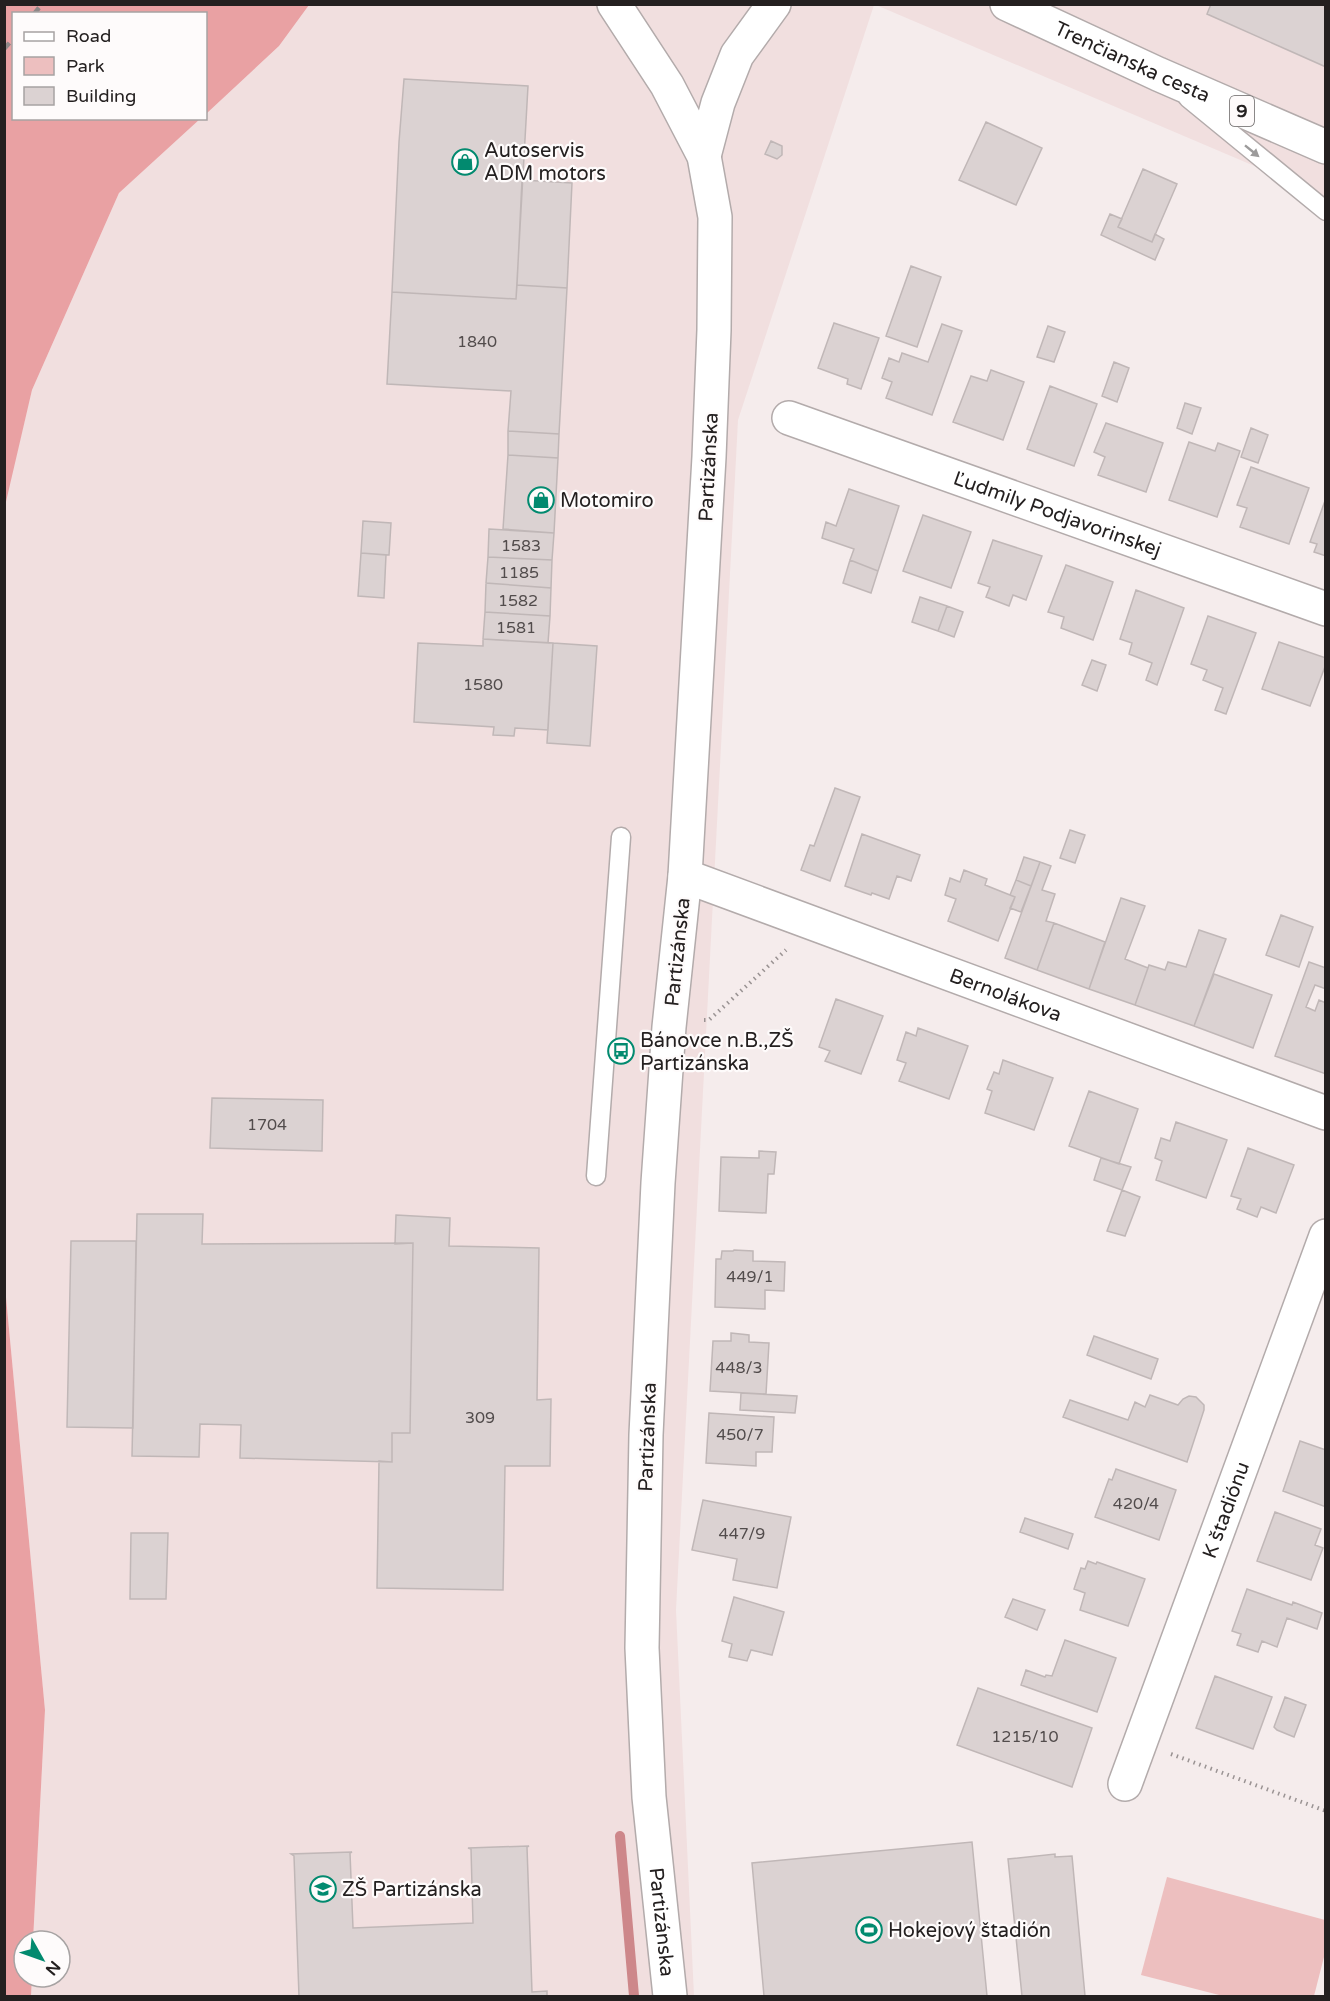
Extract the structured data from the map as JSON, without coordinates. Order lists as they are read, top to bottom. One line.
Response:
{"streets":{"street":["Trenčianska cesta","9","Partizánska","Ľudmily Podjavorinskej","Bernolákova","K štadiónu"]},"crossings":[["Partizánska","Bernolákova"]],"places":{"shop":["Autoservis ADM motors","Motomiro"],"bus stop":["Bánovce n.B.,ZŠ Partizánska"],"school or university":["ZŠ Partizánska"],"sports":["Hokejový štadión"]},"house_numbers":["1840","1583","1185","1582","1581","1580","1704","449/1","448/3","309","450/7","420/4","447/9","1215/10"],"legend":["Road","Park","Building"],"north":"bottom right"}
